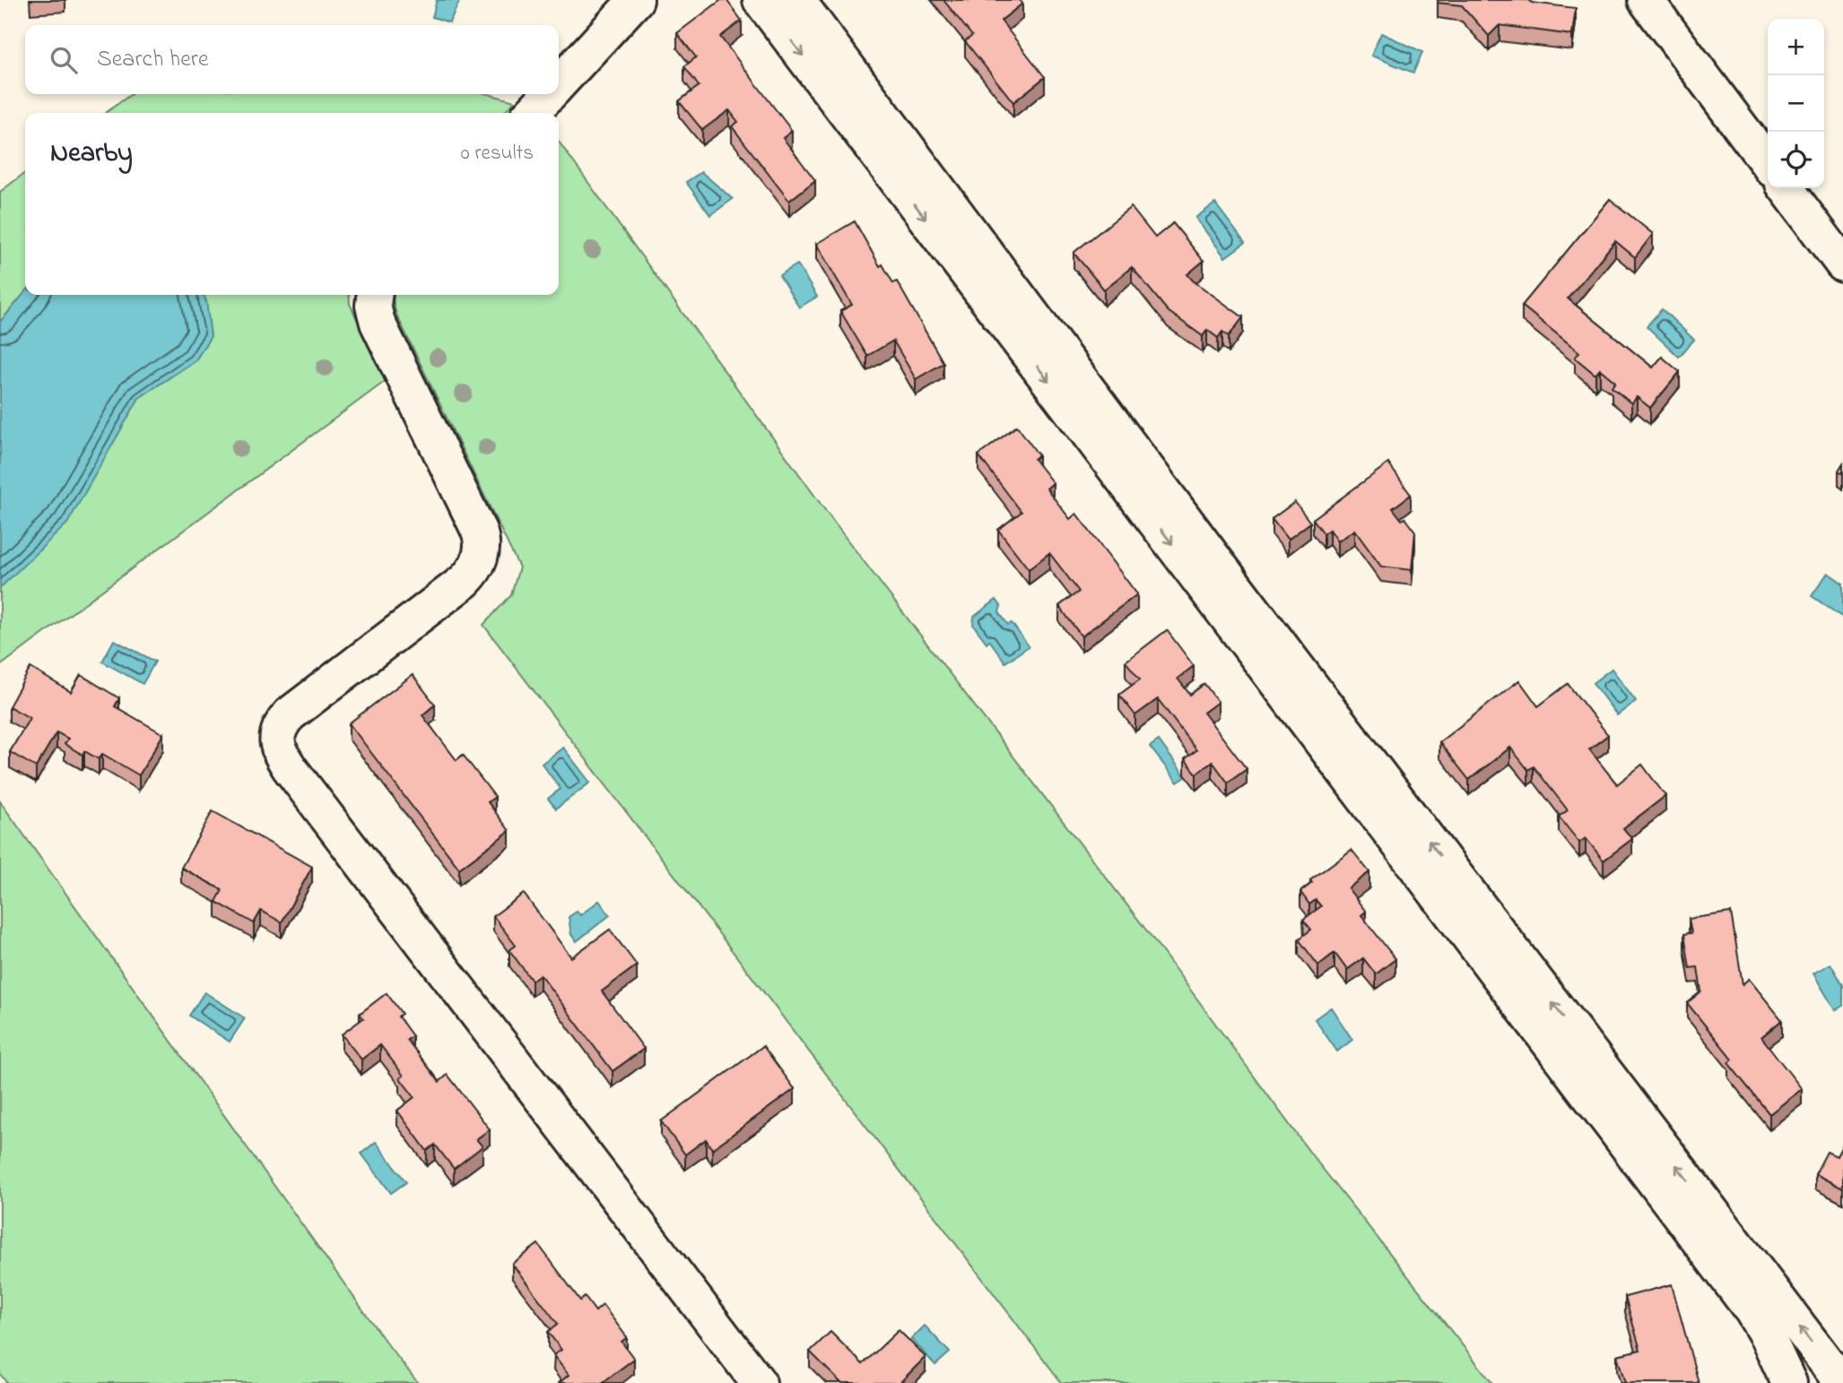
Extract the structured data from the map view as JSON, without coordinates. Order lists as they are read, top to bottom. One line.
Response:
{"page":{"map_buttons":["+","−"],"search":"Search here","heading":["Nearby","0 results"]}}
